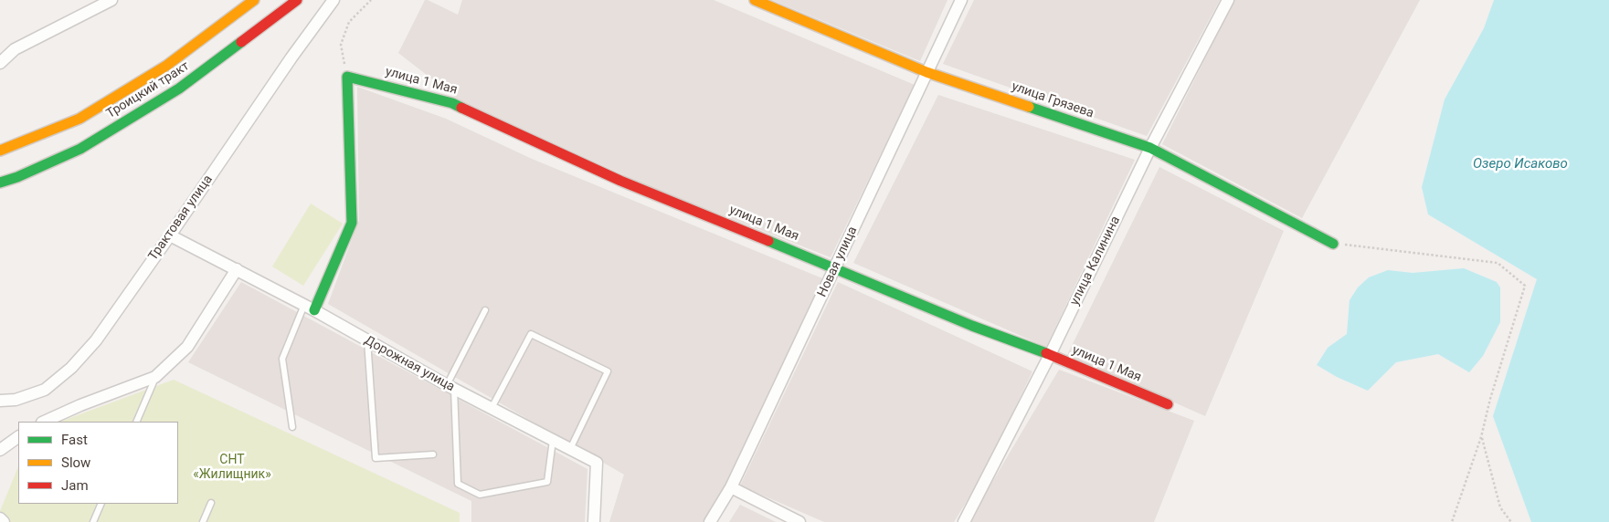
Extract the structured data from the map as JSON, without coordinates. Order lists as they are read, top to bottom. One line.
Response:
{"streets":{"street":["улица 1 Мая","Троицкий тракт","улица Грязева","Трактовая улица","улица Калинина","Новая улица","Дорожная улица"]},"crossings":[["улица 1 Мая","улица Калинина"],["улица 1 Мая","Новая улица"],["улица Грязева","улица Калинина"],["улица Грязева","Новая улица"],["Трактовая улица","Дорожная улица"]],"water":["Озеро Исаково"],"parks":["СНТ «Жилищник»"],"legend":["Fast","Slow","Jam"]}
